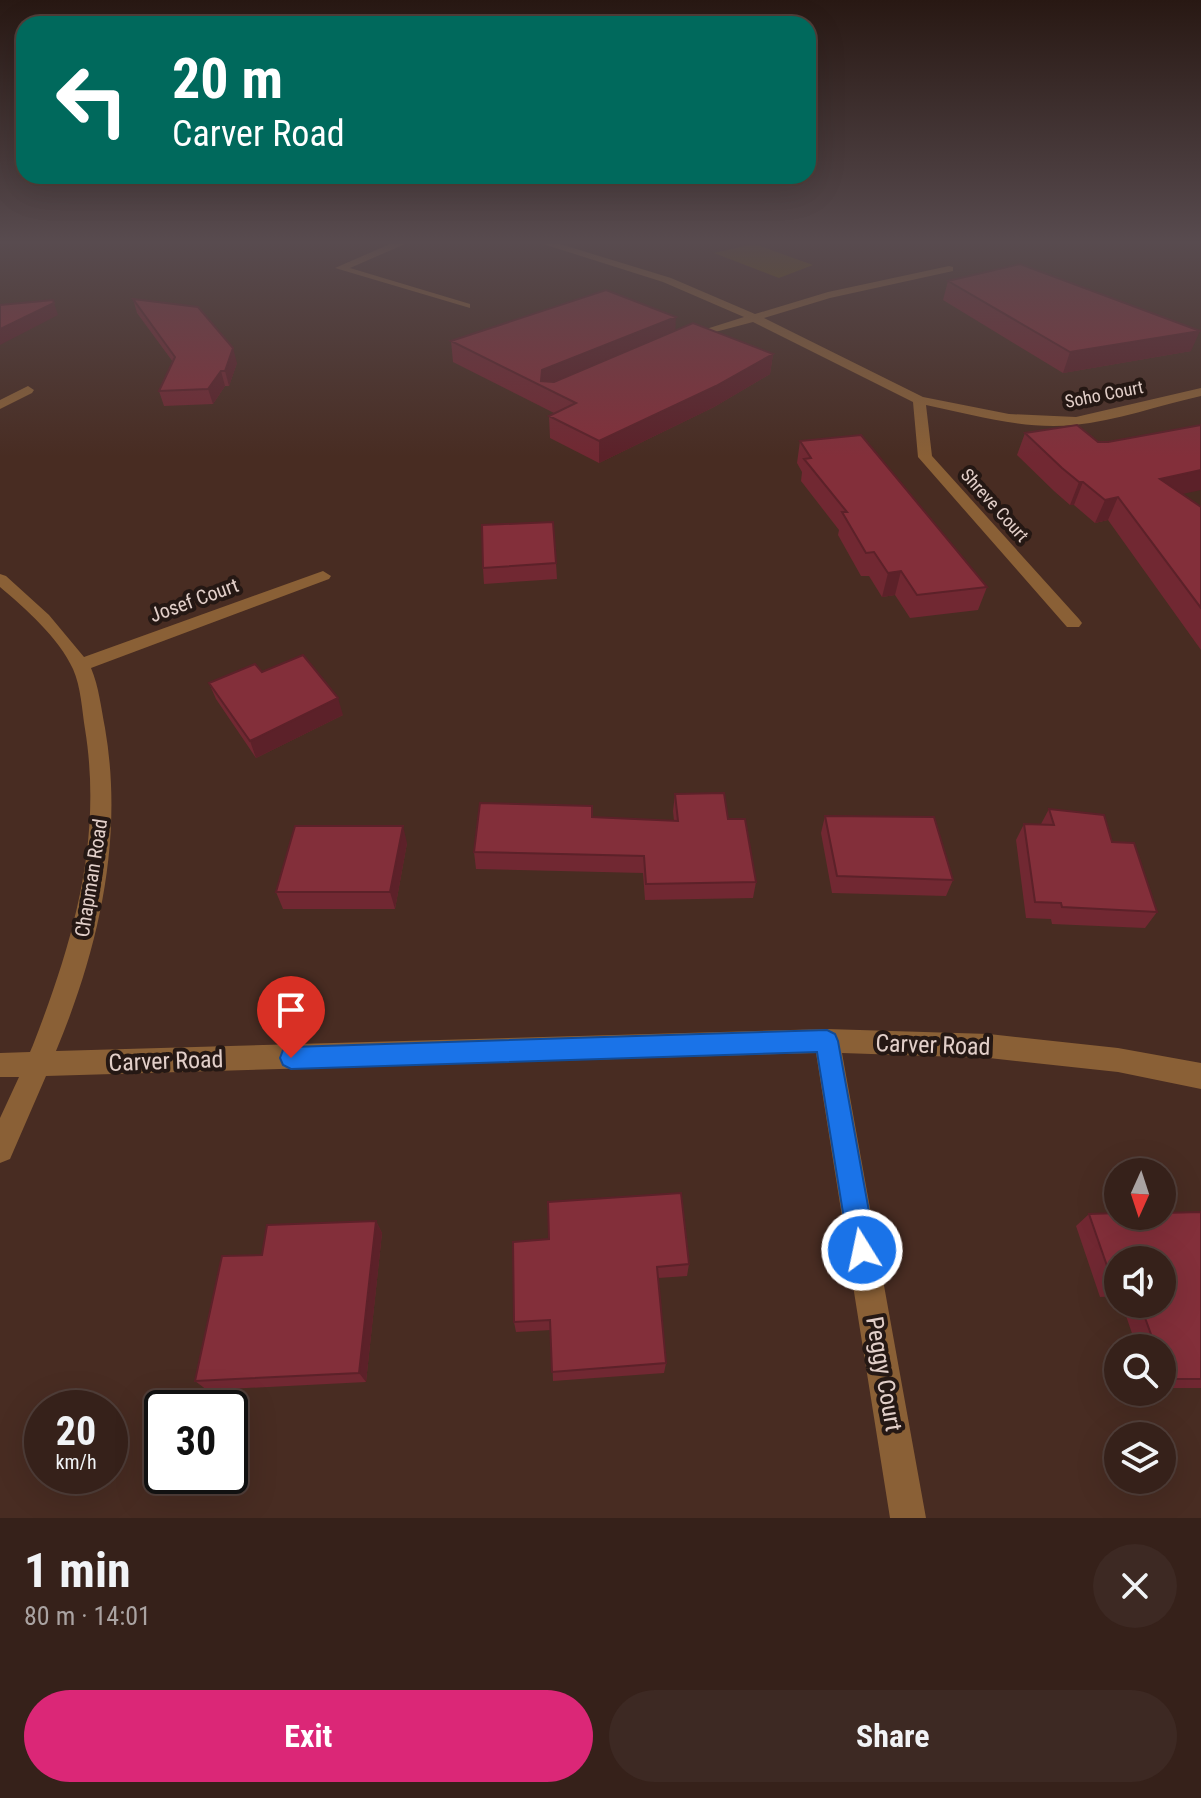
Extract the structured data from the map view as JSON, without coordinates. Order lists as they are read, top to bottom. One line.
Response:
{"streets":{"street":["Soho Court","Shreve Court","Josef Court","Chapman Road","Carver Road","Peggy Court"]},"crossings":[["Soho Court","Shreve Court"],["Josef Court","Chapman Road"],["Chapman Road","Carver Road"],["Carver Road","Peggy Court"]],"north":"bottom","page":{"turn":["20 m","Carver Road"],"speed":"20 km/h","limit":"30","heading":["1 min","80 m · 14:01"],"buttons":["Exit","Share"]}}
